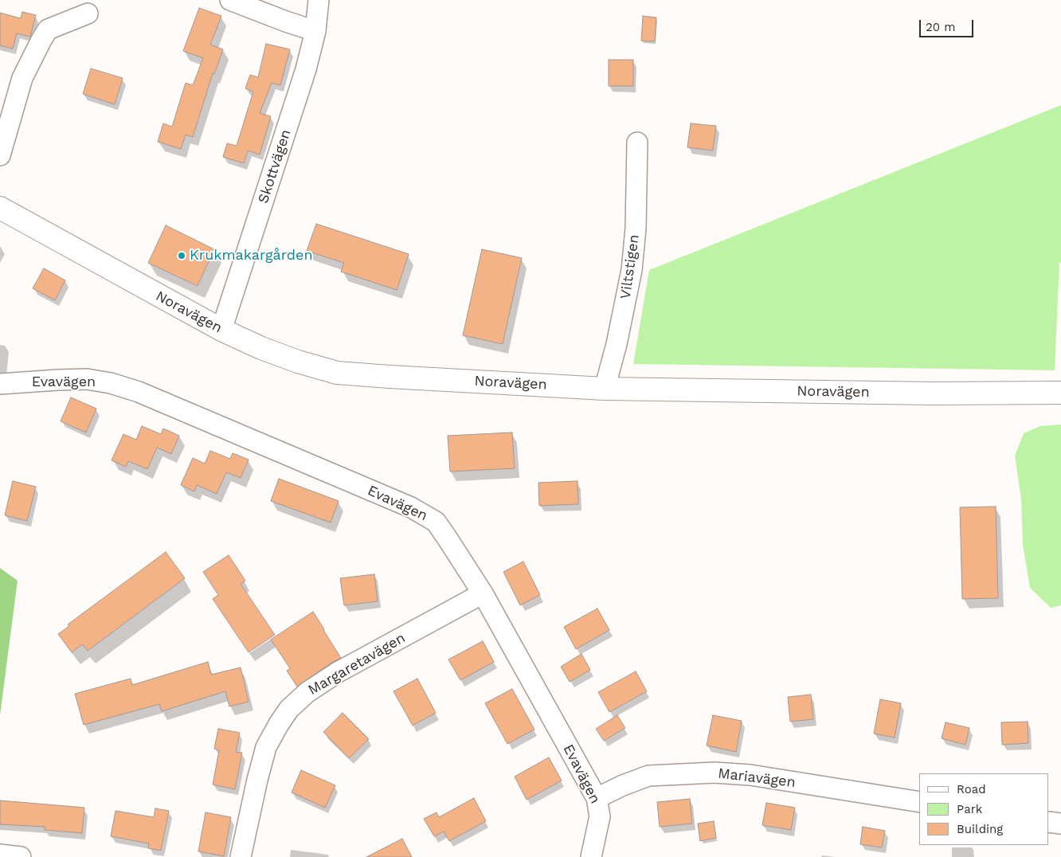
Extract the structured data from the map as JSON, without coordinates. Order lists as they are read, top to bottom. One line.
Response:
{"streets":{"street":["Skottvägen","Viltstigen","Noravägen","Evavägen","Margaretavägen","Mariavägen"]},"crossings":[["Skottvägen","Noravägen"],["Viltstigen","Noravägen"],["Evavägen","Margaretavägen"],["Evavägen","Mariavägen"]],"places":["Krukmakargården"],"legend":["Road","Park","Building"],"scale_bar":"20 m"}
